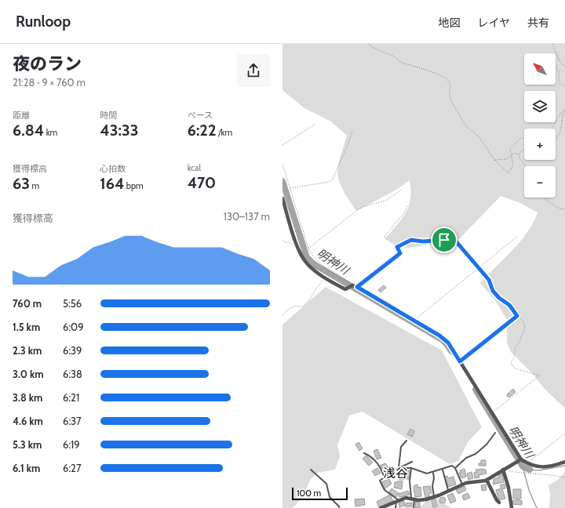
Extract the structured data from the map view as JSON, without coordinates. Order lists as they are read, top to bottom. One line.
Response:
{"districts":["浅谷"],"water":["明神川"],"scale_bar":"100 m","north":"top left","page":{"header":"Runloop","nav":["地図","レイヤ","共有"],"heading":["夜のラン","21:28 · 9 × 760 m"],"map_buttons":["+","−"],"stats":[["距離","6.84 km"],["時間","43:33"],["ペース","6:22 /km"],["獲得標高","63 m"],["心拍数","164 bpm"],["kcal","470"]],"chart":["獲得標高","130–137 m"],"list":[{"name":"760 m","note":"5:56"},{"name":"1.5 km","note":"6:09"},{"name":"2.3 km","note":"6:39"},{"name":"3.0 km","note":"6:38"},{"name":"3.8 km","note":"6:21"},{"name":"4.6 km","note":"6:37"},{"name":"5.3 km","note":"6:19"},{"name":"6.1 km","note":"6:27"}],"scale":"100 m"}}
